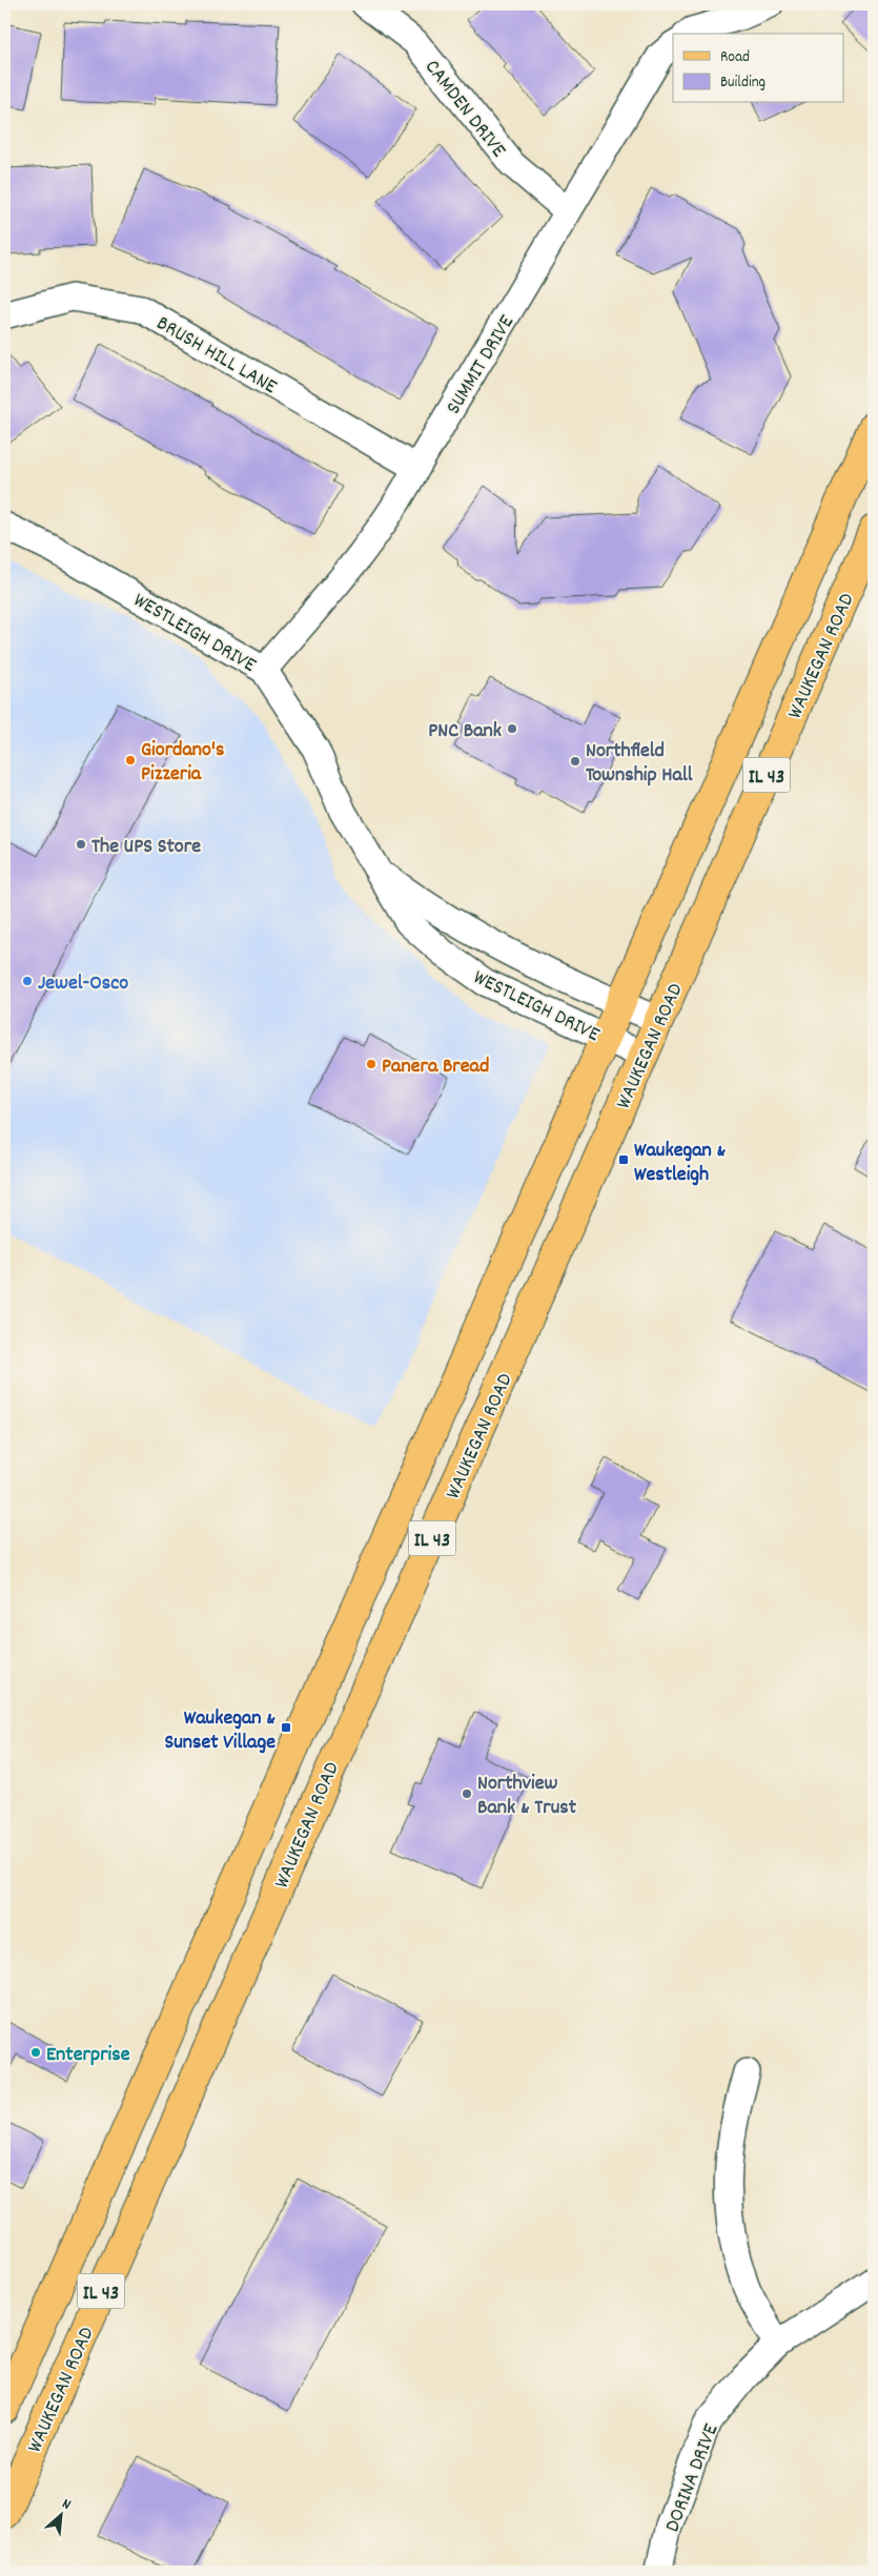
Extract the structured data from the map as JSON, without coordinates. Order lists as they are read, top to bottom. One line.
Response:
{"streets":{"main road":["WAUKEGAN ROAD","IL 43"],"street":["CAMDEN DRIVE","BRUSH HILL LANE","SUMMIT DRIVE","WESTLEIGH DRIVE","DORINA DRIVE"]},"crossings":[["CAMDEN DRIVE","SUMMIT DRIVE"],["BRUSH HILL LANE","SUMMIT DRIVE"],["SUMMIT DRIVE","WESTLEIGH DRIVE"],["WESTLEIGH DRIVE","WAUKEGAN ROAD"]],"places":{"other":["PNC Bank","Giordano's Pizzeria","Northfield Township Hall","The UPS Store","Jewel-Osco","Panera Bread","Northview Bank & Trust","Enterprise"],"transit":["Waukegan & Westleigh","Waukegan & Sunset Village"]},"legend":["Road","Building"],"north":"top right"}
